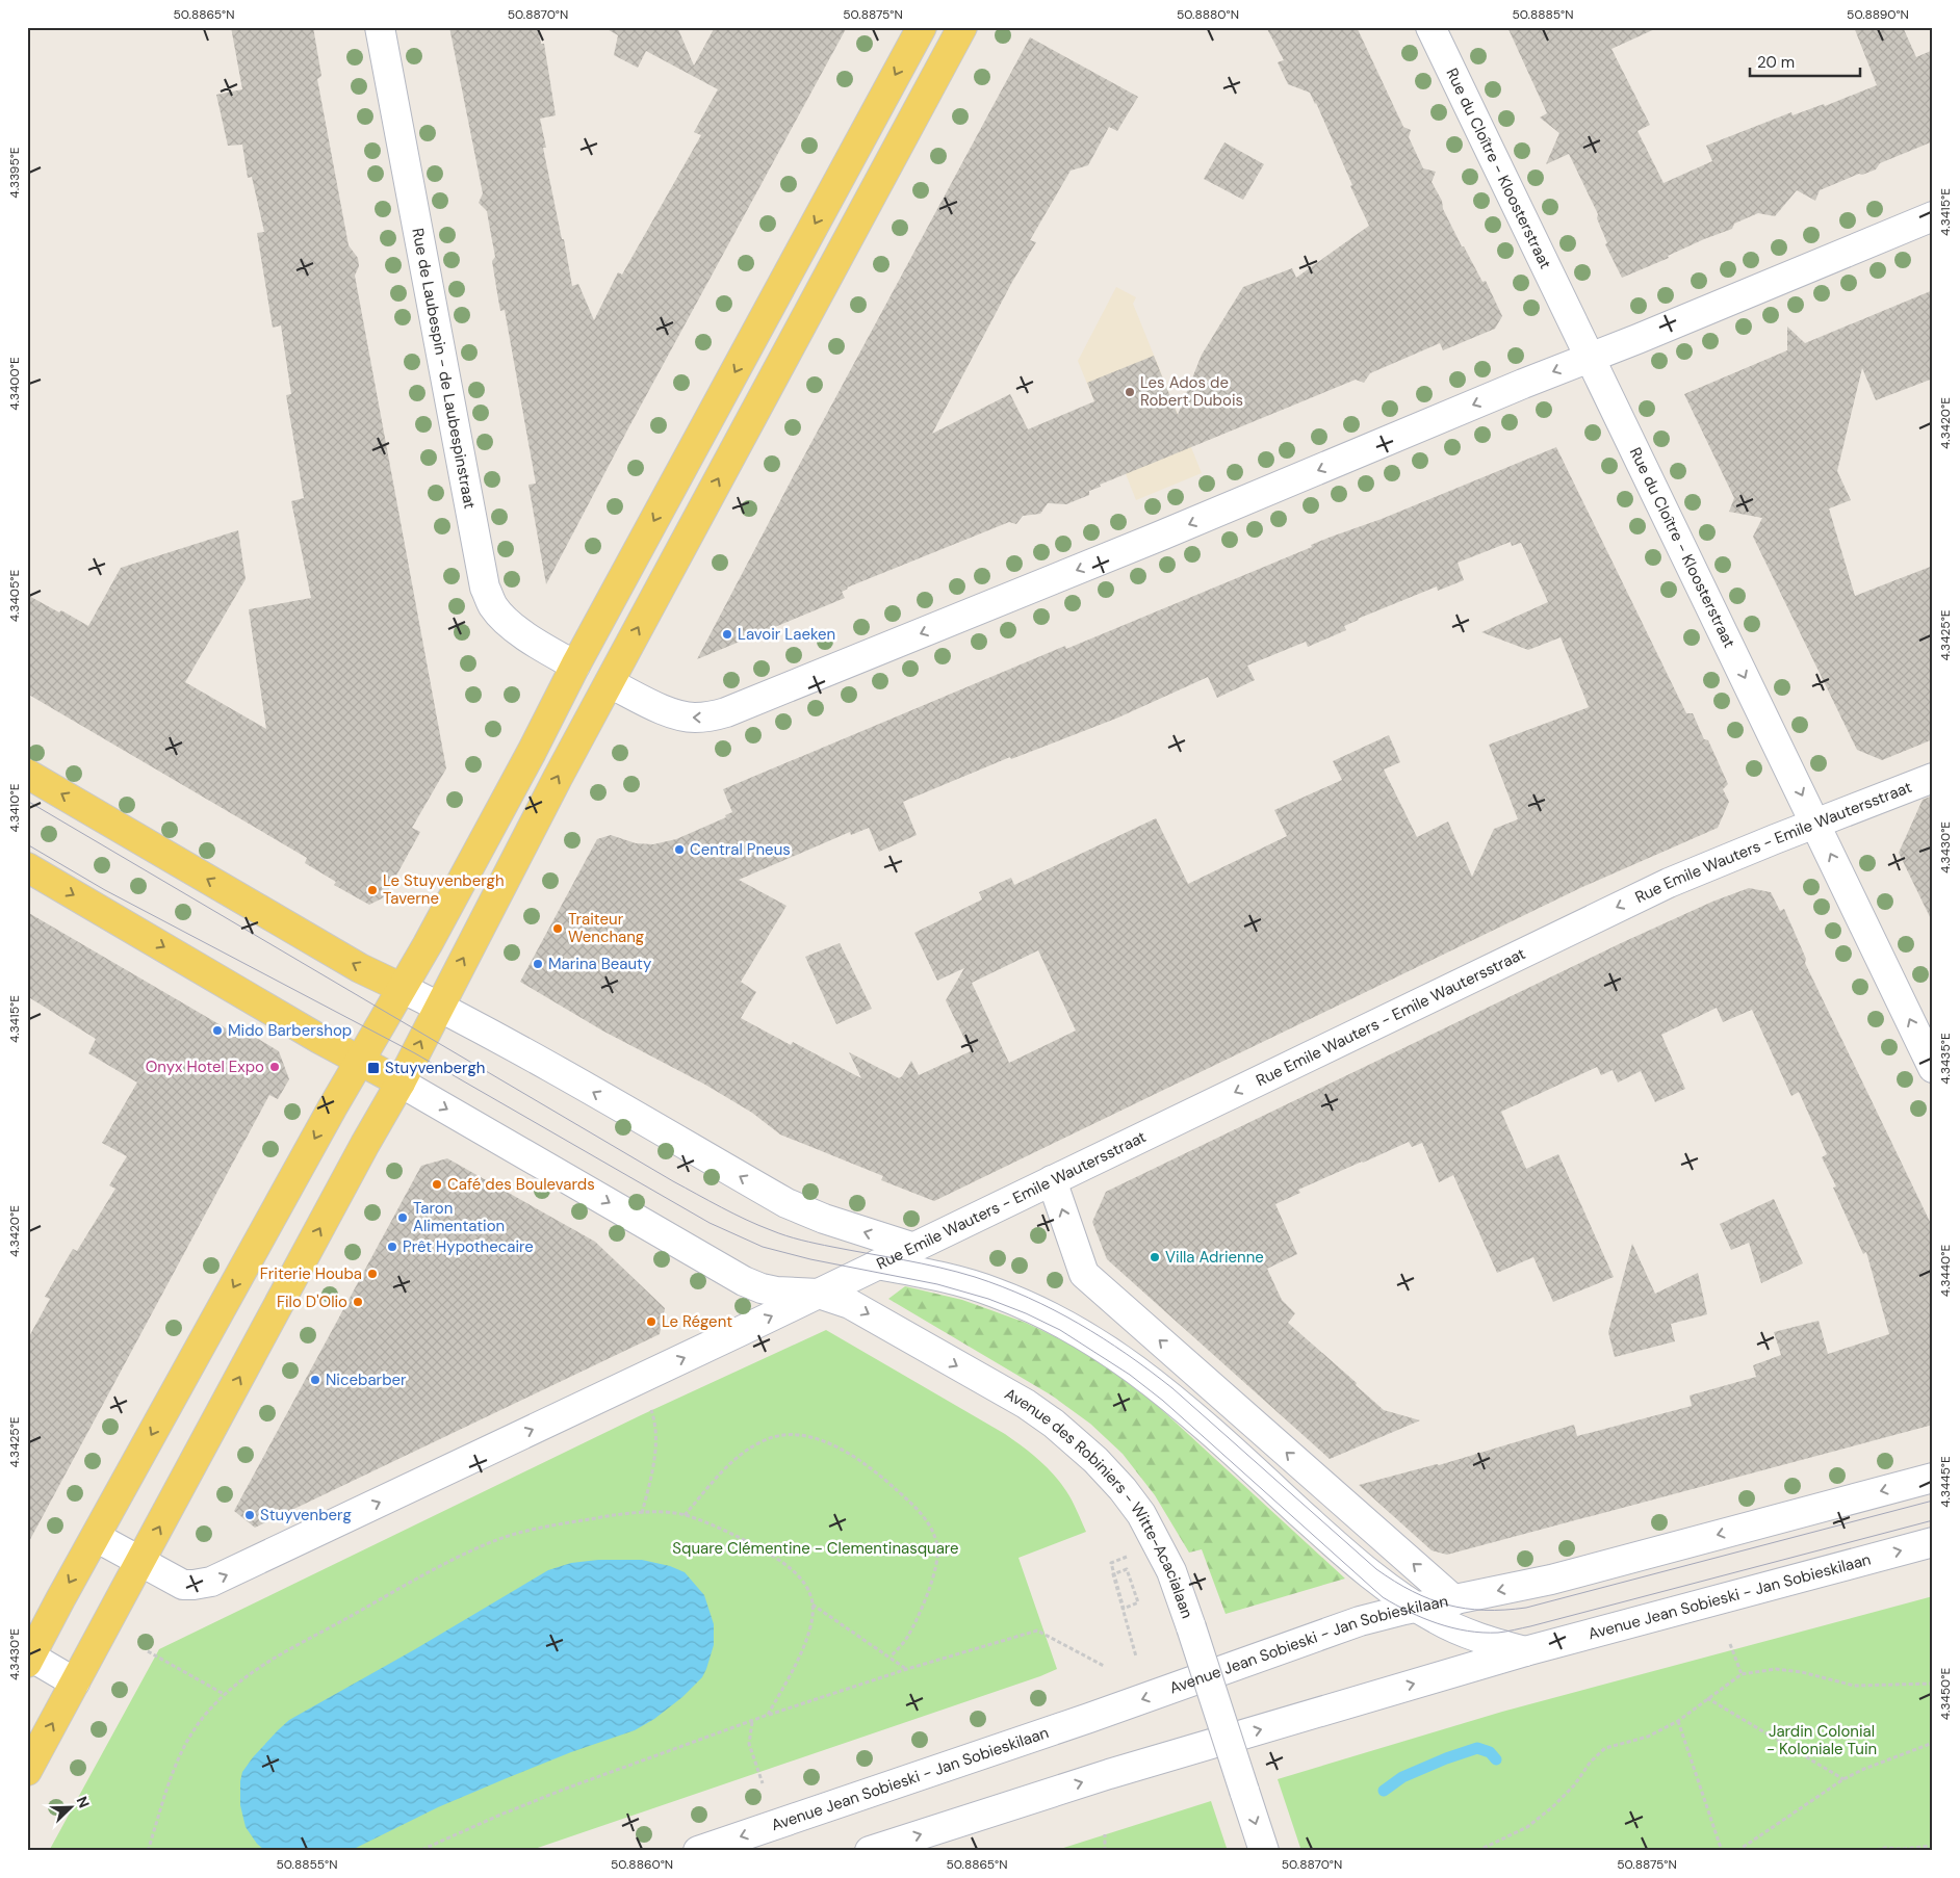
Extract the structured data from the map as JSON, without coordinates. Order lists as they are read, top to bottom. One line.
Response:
{"streets":{"street":["Rue du Cloître - Kloosterstraat","Rue de Laubespin - de Laubespinstraat","Rue Emile Wauters - Emile Wautersstraat","Avenue des Robiniers - Witte-Acacialaan","Avenue Jean Sobieski - Jan Sobieskilaan"]},"crossings":[["Rue du Cloître - Kloosterstraat","Rue Emile Wauters - Emile Wautersstraat"],["Rue Emile Wauters - Emile Wautersstraat","Avenue des Robiniers - Witte-Acacialaan"]],"parks":["Square Clémentine - Clementinasquare","Jardin Colonial - Koloniale Tuin"],"places":{"other":["Les Ados de Robert Dubois","Lavoir Laeken","Central Pneus","Le Stuyvenbergh Taverne","Traiteur Wenchang","Marina Beauty","Mido Barbershop","Onyx Hotel Expo","Café des Boulevards","Taron Alimentation","Prêt Hypothecaire","Villa Adrienne","Friterie Houba","Filo D'Olio","Le Régent","Nicebarber","Stuyvenberg"],"transit":["Stuyvenbergh"]},"scale_bar":"20 m","north":"top right","coordinates":["50.8865°N","50.8870°N","50.8875°N","50.8880°N","50.8885°N","50.8890°N","4.3395°E","4.3415°E","4.3400°E","4.3420°E","4.3405°E","4.3425°E","4.3410°E","4.3430°E","4.3435°E","4.3440°E","4.3445°E","4.3450°E","50.8855°N","50.8860°N"]}
